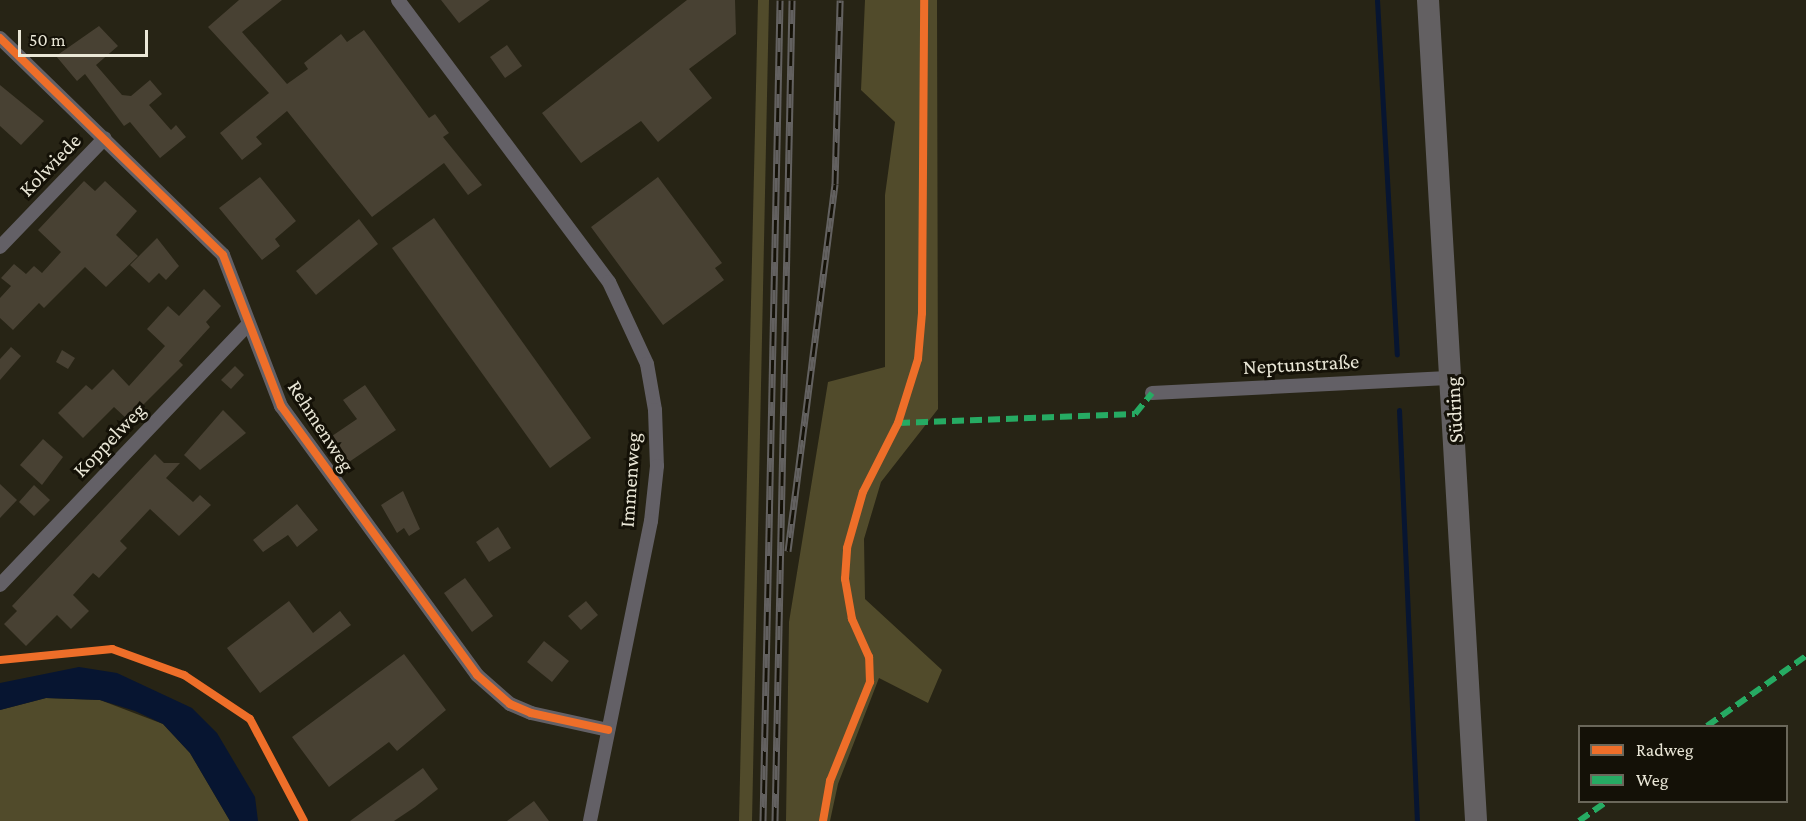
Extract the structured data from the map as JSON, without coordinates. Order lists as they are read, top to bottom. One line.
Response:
{"streets":{"main road":["Südring"],"street":["Kolwiede","Neptunstraße","Rehmenweg","Koppelweg","Immenweg"]},"crossings":[["Kolwiede","Rehmenweg"],["Neptunstraße","Südring"],["Rehmenweg","Koppelweg"],["Rehmenweg","Immenweg"]],"legend":["Radweg","Weg"],"scale_bar":"50 m"}
